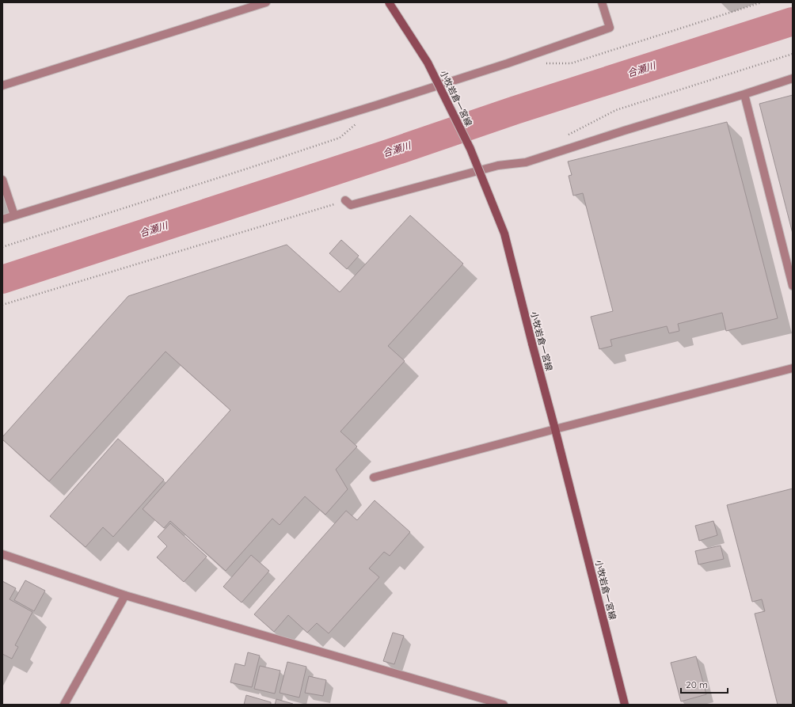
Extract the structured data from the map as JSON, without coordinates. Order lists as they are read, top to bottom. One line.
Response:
{"streets":{"main road":["小牧岩倉一宮線"]},"water":["合瀬川"],"scale_bar":"20 m"}
